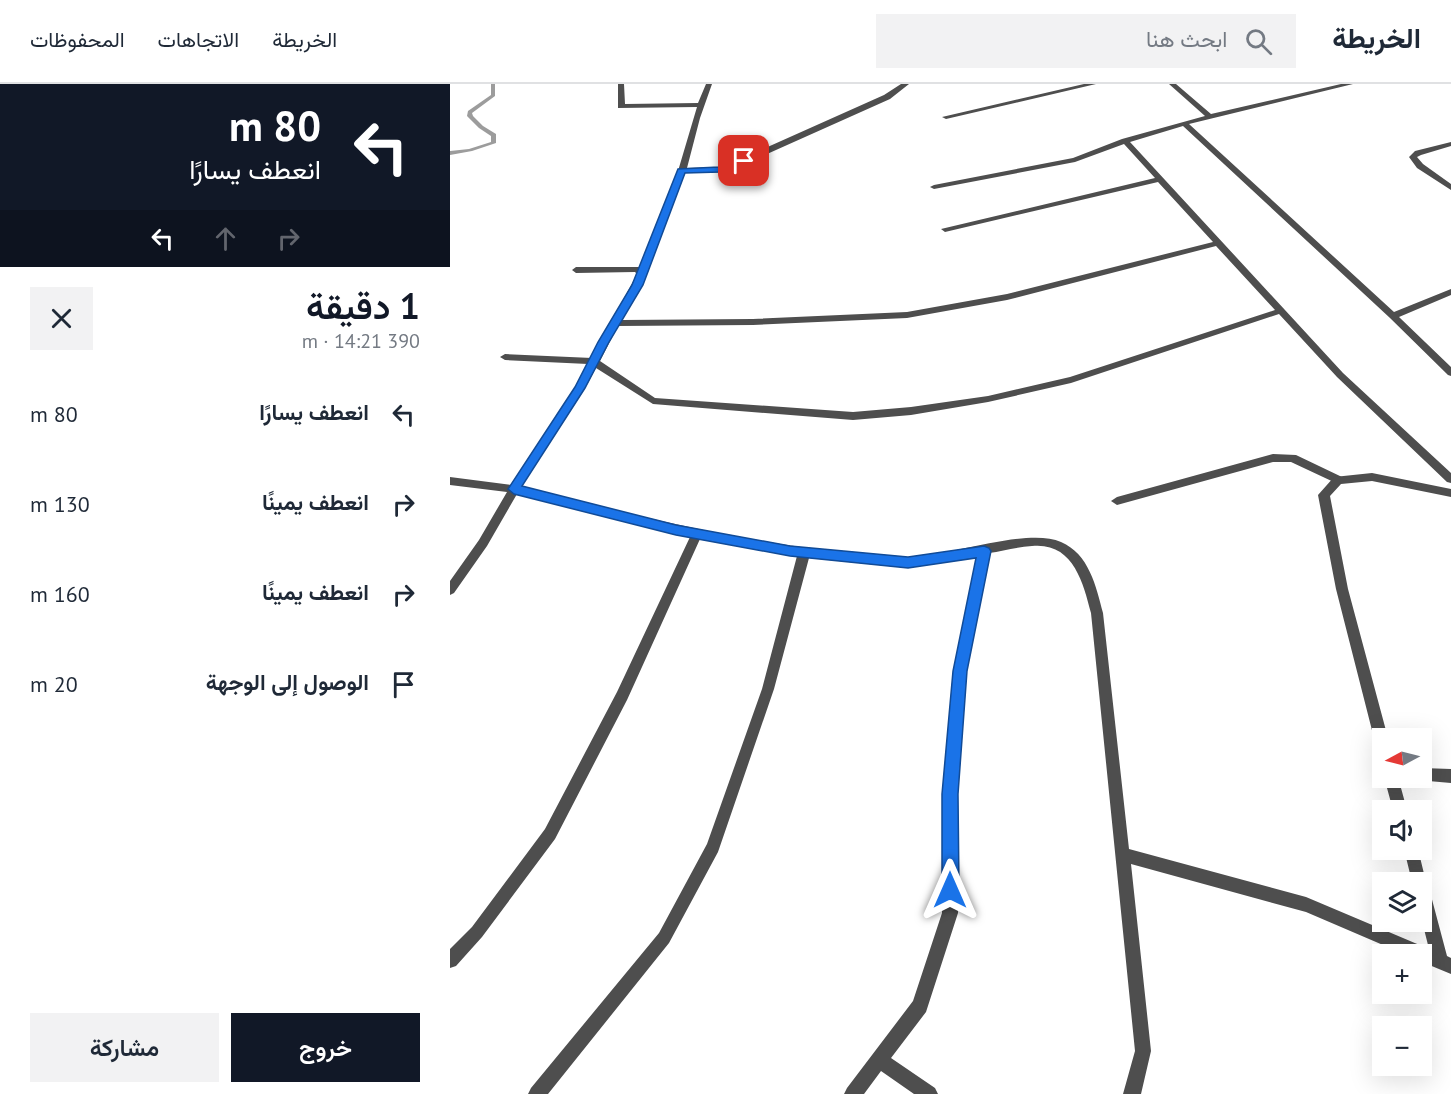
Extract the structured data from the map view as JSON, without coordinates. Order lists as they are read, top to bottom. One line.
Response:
{"north":"left","page":{"header":"الخريطة","search":"ابحث هنا","nav":["الخريطة","الاتجاهات","المحفوظات"],"turn":["80 m","انعطف يسارًا"],"heading":["1 دقيقة","390 m · 14:21"],"list":[{"name":"انعطف يسارًا","value":"80 m"},{"name":"انعطف يمينًا","value":"130 m"},{"name":"انعطف يمينًا","value":"160 m"},{"name":"الوصول إلى الوجهة","value":"20 m"}],"map_buttons":["+","−"],"buttons":["خروج","مشاركة"]}}
